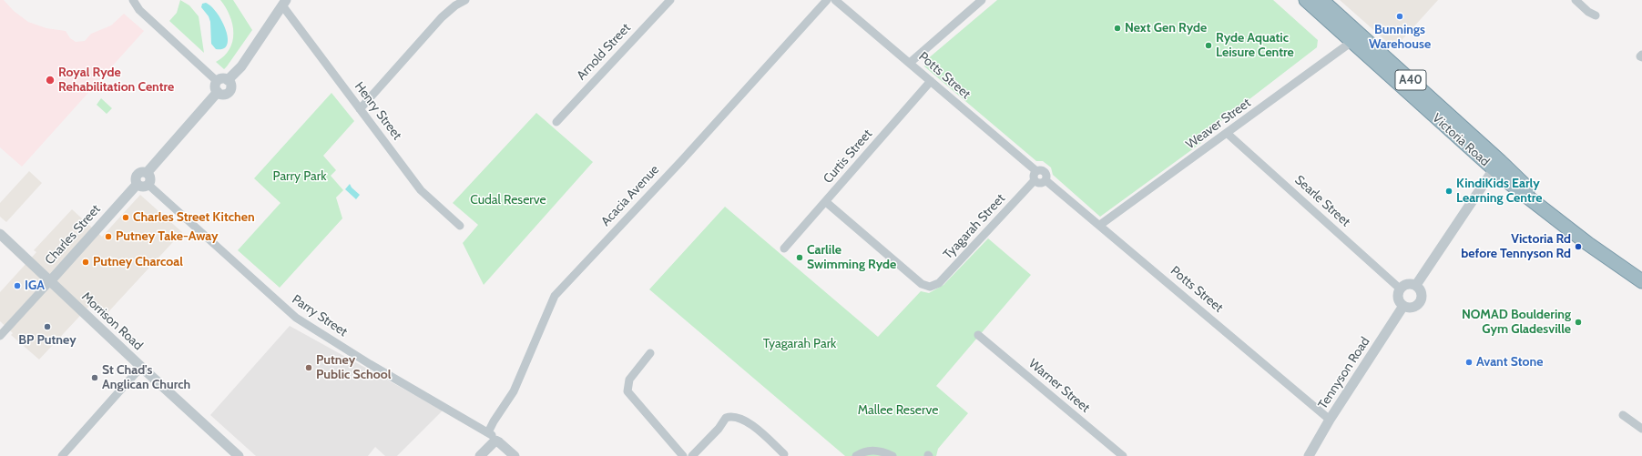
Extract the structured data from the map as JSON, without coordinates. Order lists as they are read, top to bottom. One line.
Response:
{"streets":{"highway":["A40","Victoria Road"],"street":["Arnold Street","Potts Street","Henry Street","Weaver Street","Curtis Street","Acacia Avenue","Searle Street","Tyagarah Street","Charles Street","Parry Street","Morrison Road","Tennyson Road","Warner Street"]},"crossings":[["Potts Street","Weaver Street"],["Potts Street","Curtis Street"],["Potts Street","Tyagarah Street"],["Potts Street","Tennyson Road"],["Weaver Street","Victoria Road"],["Weaver Street","Searle Street"],["Curtis Street","Tyagarah Street"],["Acacia Avenue","Parry Street"],["Searle Street","Tennyson Road"],["Charles Street","Parry Street"],["Charles Street","Morrison Road"]],"parks":["Parry Park","Cudal Reserve","Tyagarah Park","Mallee Reserve"],"places":["Bunnings Warehouse","Next Gen Ryde","Ryde Aquatic Leisure Centre","Royal Ryde Rehabilitation Centre","KindiKids Early Learning Centre","Charles Street Kitchen","Putney Take-Away","Victoria Rd before Tennyson Rd","Carlile Swimming Ryde","Putney Charcoal","IGA","NOMAD Bouldering Gym Gladesville","BP Putney","Avant Stone","Putney Public School","St Chad's Anglican Church"]}
